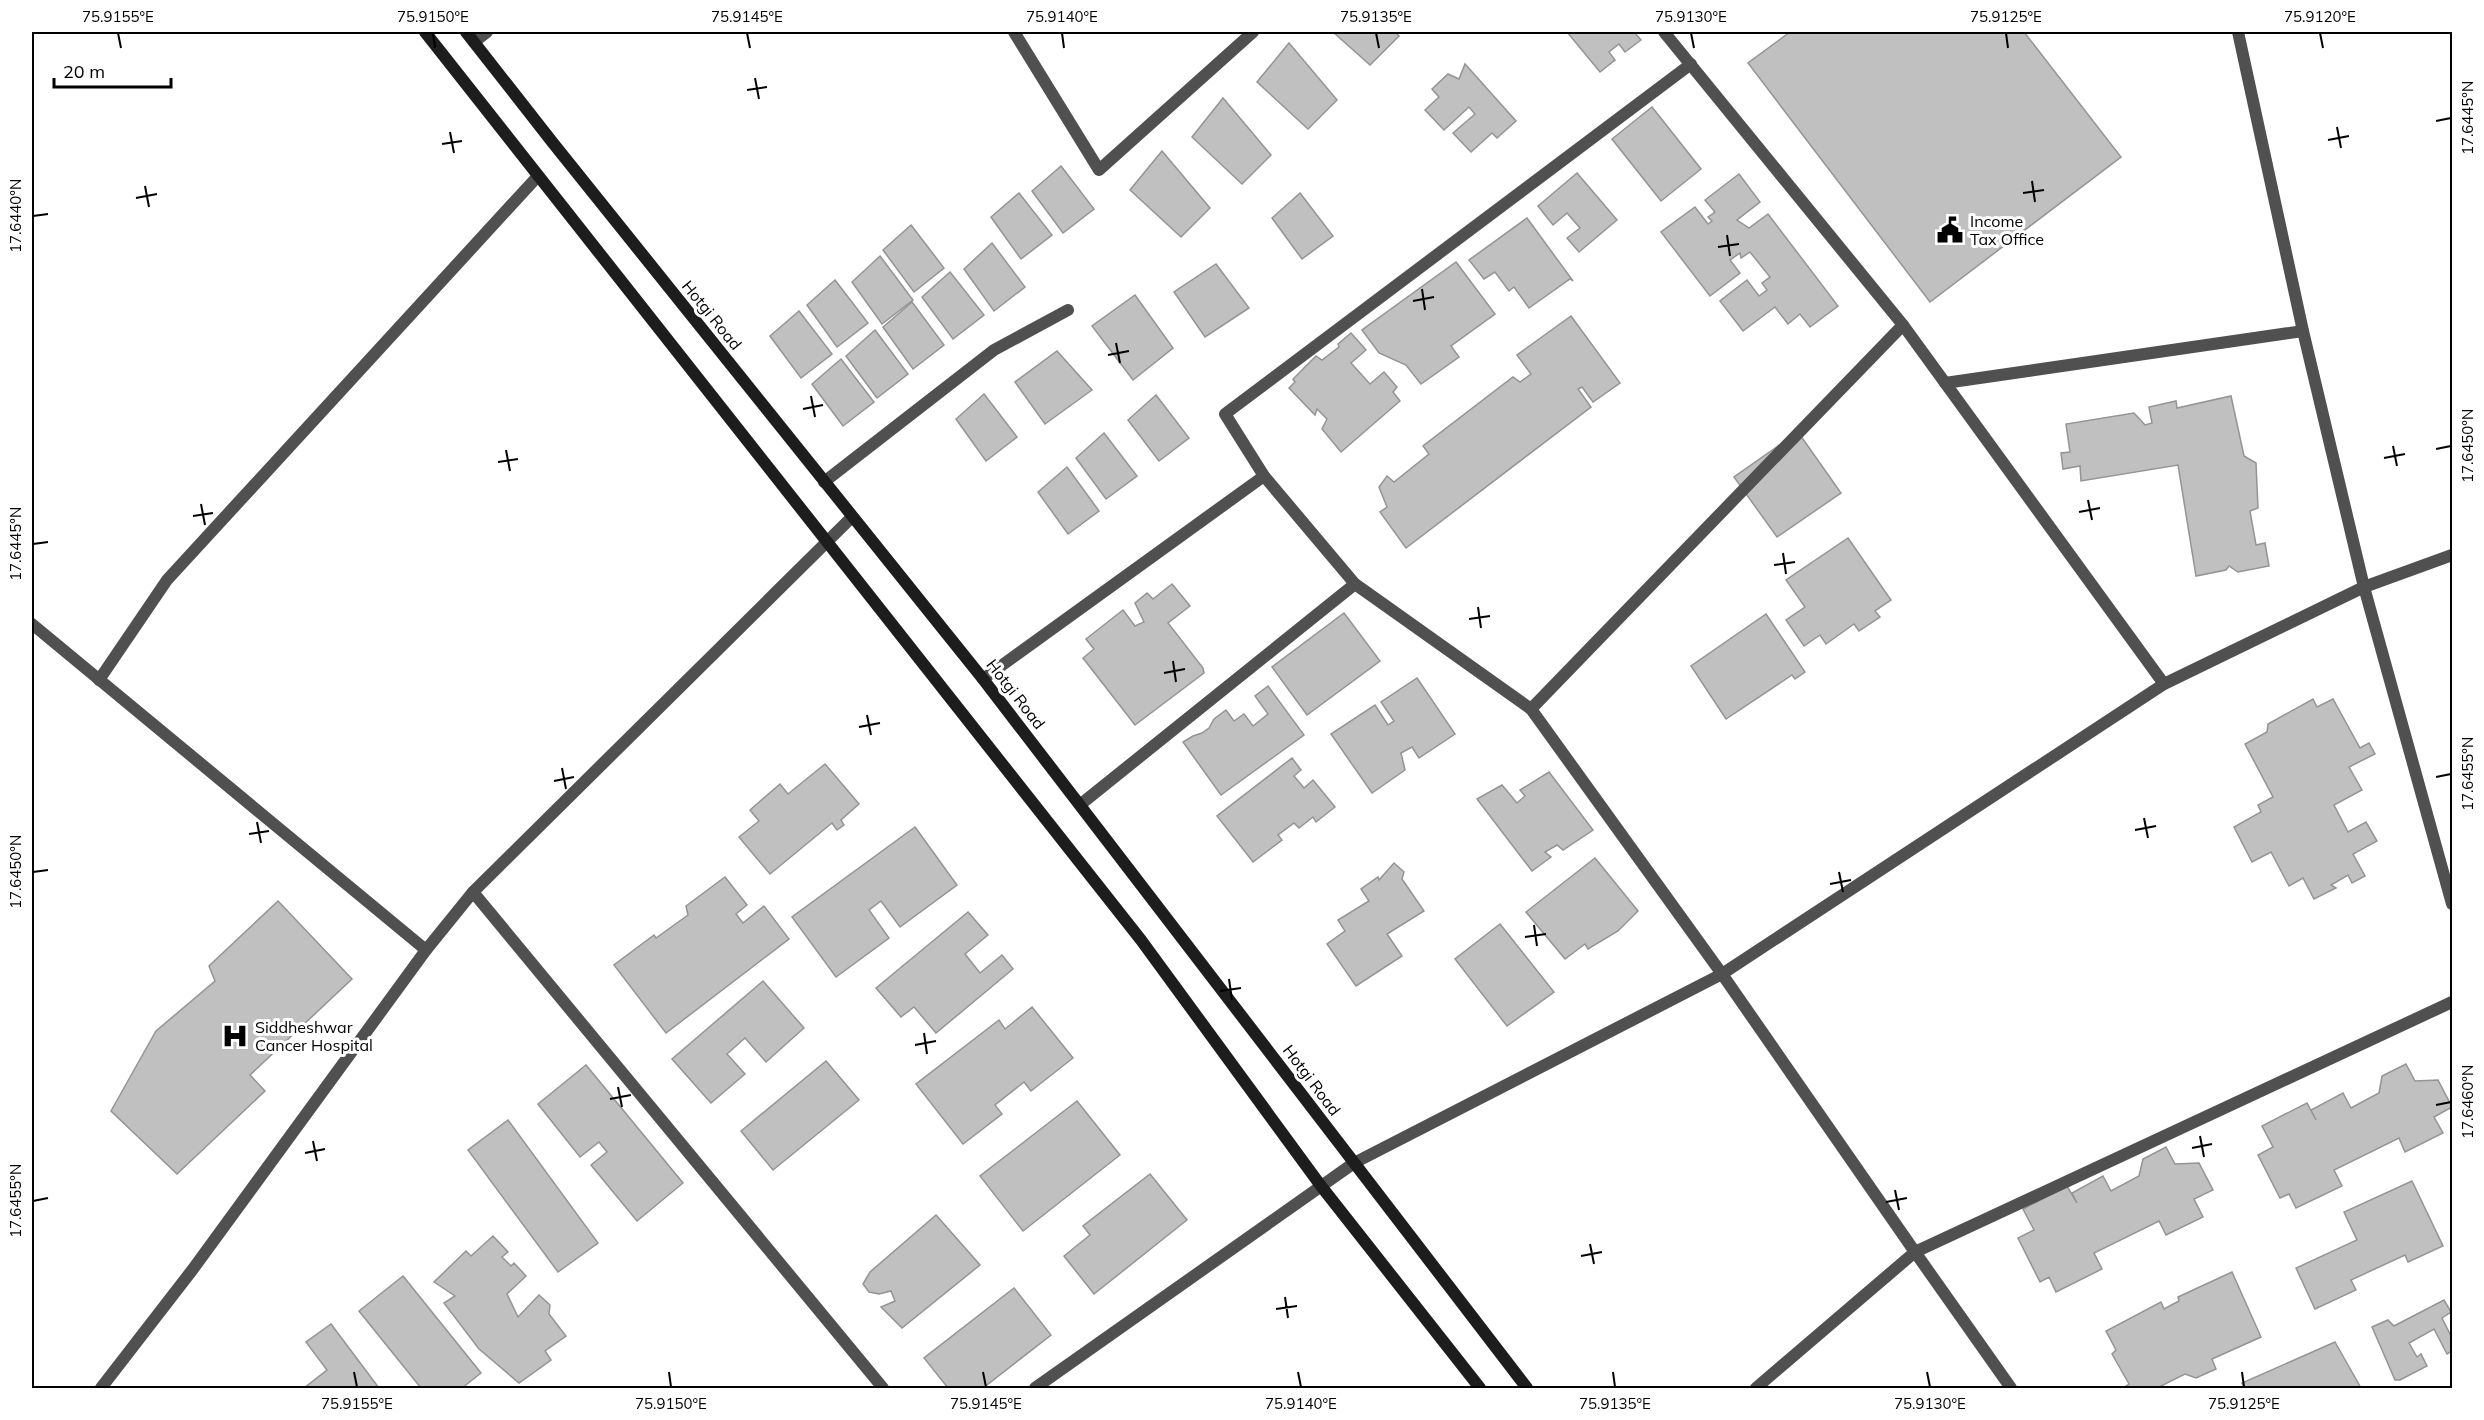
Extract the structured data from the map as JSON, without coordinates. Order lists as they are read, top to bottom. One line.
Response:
{"streets":{"main road":["Hotgi Road"]},"places":{"public building":["Income Tax Office"],"hospital":["Siddheshwar Cancer Hospital"]},"scale_bar":"20 m","coordinates":["75.9155°E","75.9150°E","75.9145°E","75.9140°E","75.9135°E","75.9130°E","75.9125°E","75.9120°E","17.6445°N","17.6440°N","17.6450°N","17.6455°N","17.6460°N"]}
